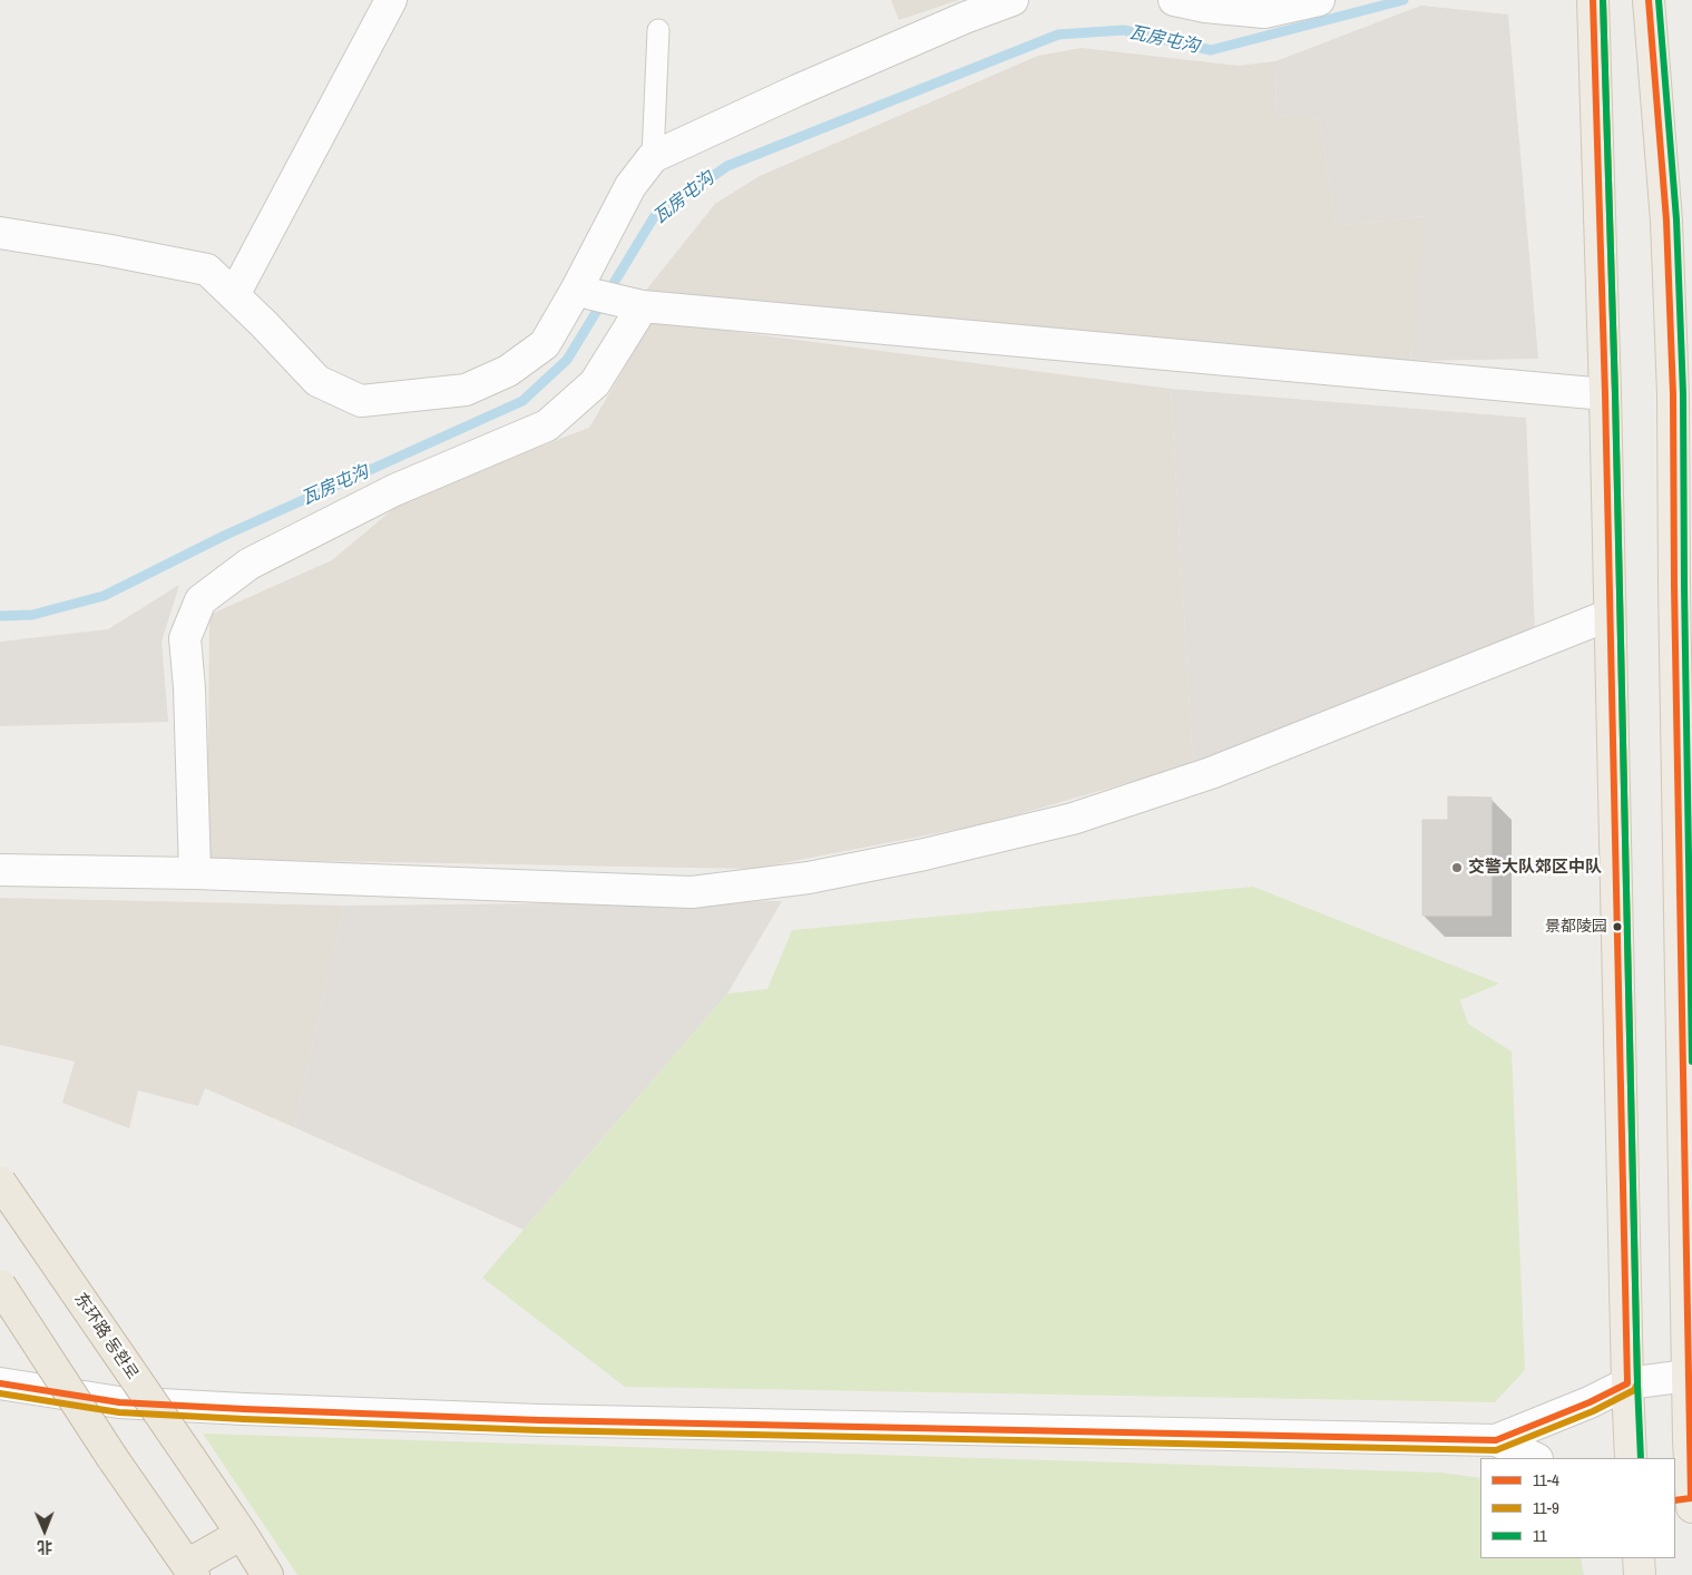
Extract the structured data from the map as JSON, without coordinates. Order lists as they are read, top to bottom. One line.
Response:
{"streets":{"highway":["东环路 동환로"]},"water":["瓦房屯沟"],"places":["交警大队郊区中队","景都陵园"],"lines":["transit line 11-4","transit line 11-9","transit line 11"],"legend":["11-4","11-9","11"],"north":"bottom"}
